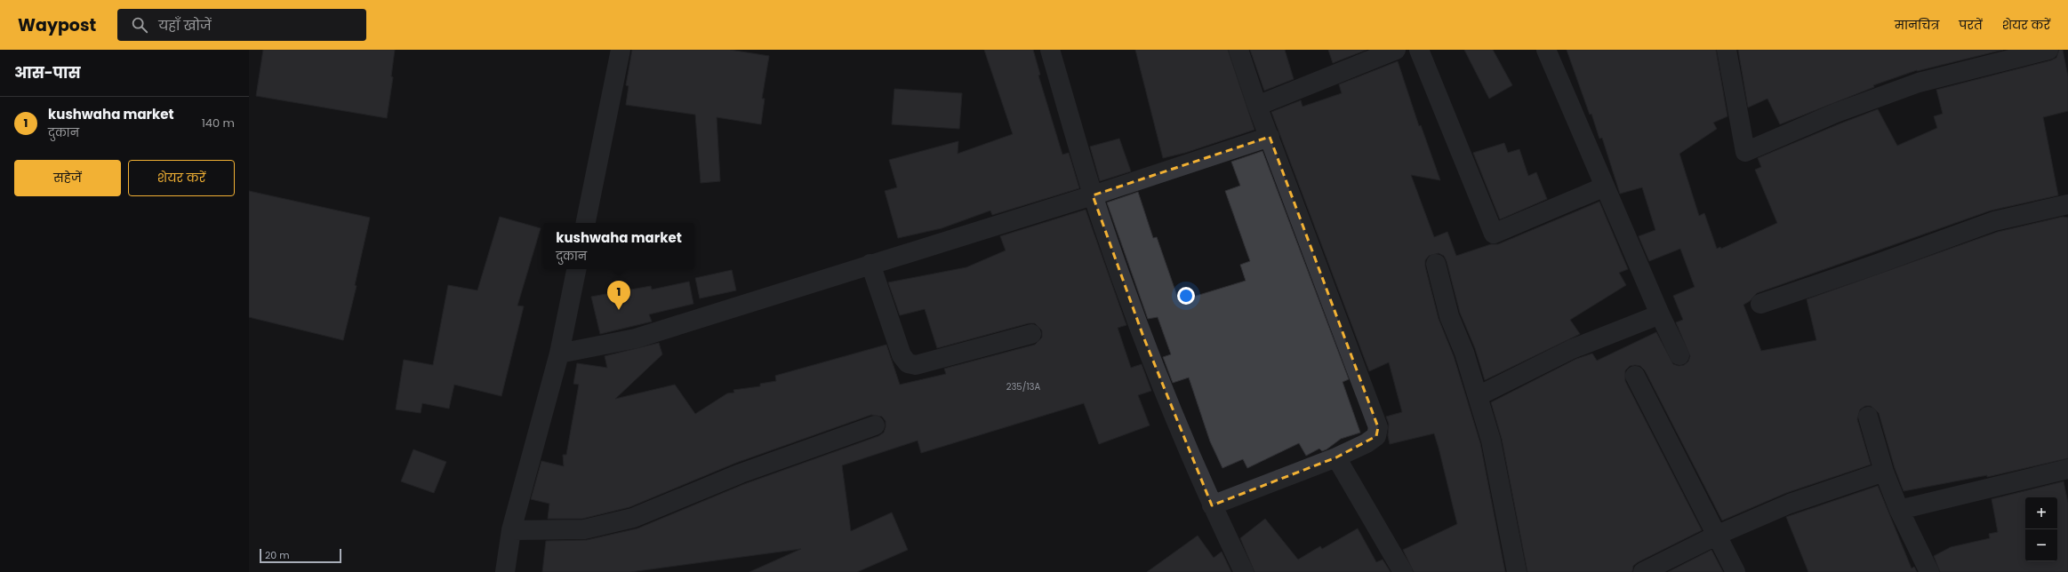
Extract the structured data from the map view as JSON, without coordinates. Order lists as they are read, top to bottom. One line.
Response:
{"house_numbers":["235/13A"],"scale_bar":"20 m","page":{"header":"Waypost","search":"यहाँ खोजें","nav":["मानचित्र","परतें","शेयर करें"],"heading":"आस-पास","list":[{"mark":"1","name":"kushwaha market","note":"दुकान","value":"140 m"}],"buttons":["सहेजें","शेयर करें"],"popup":["kushwaha market","दुकान"],"pins":"1","map_buttons":["+","−"],"scale":"20 m"}}
